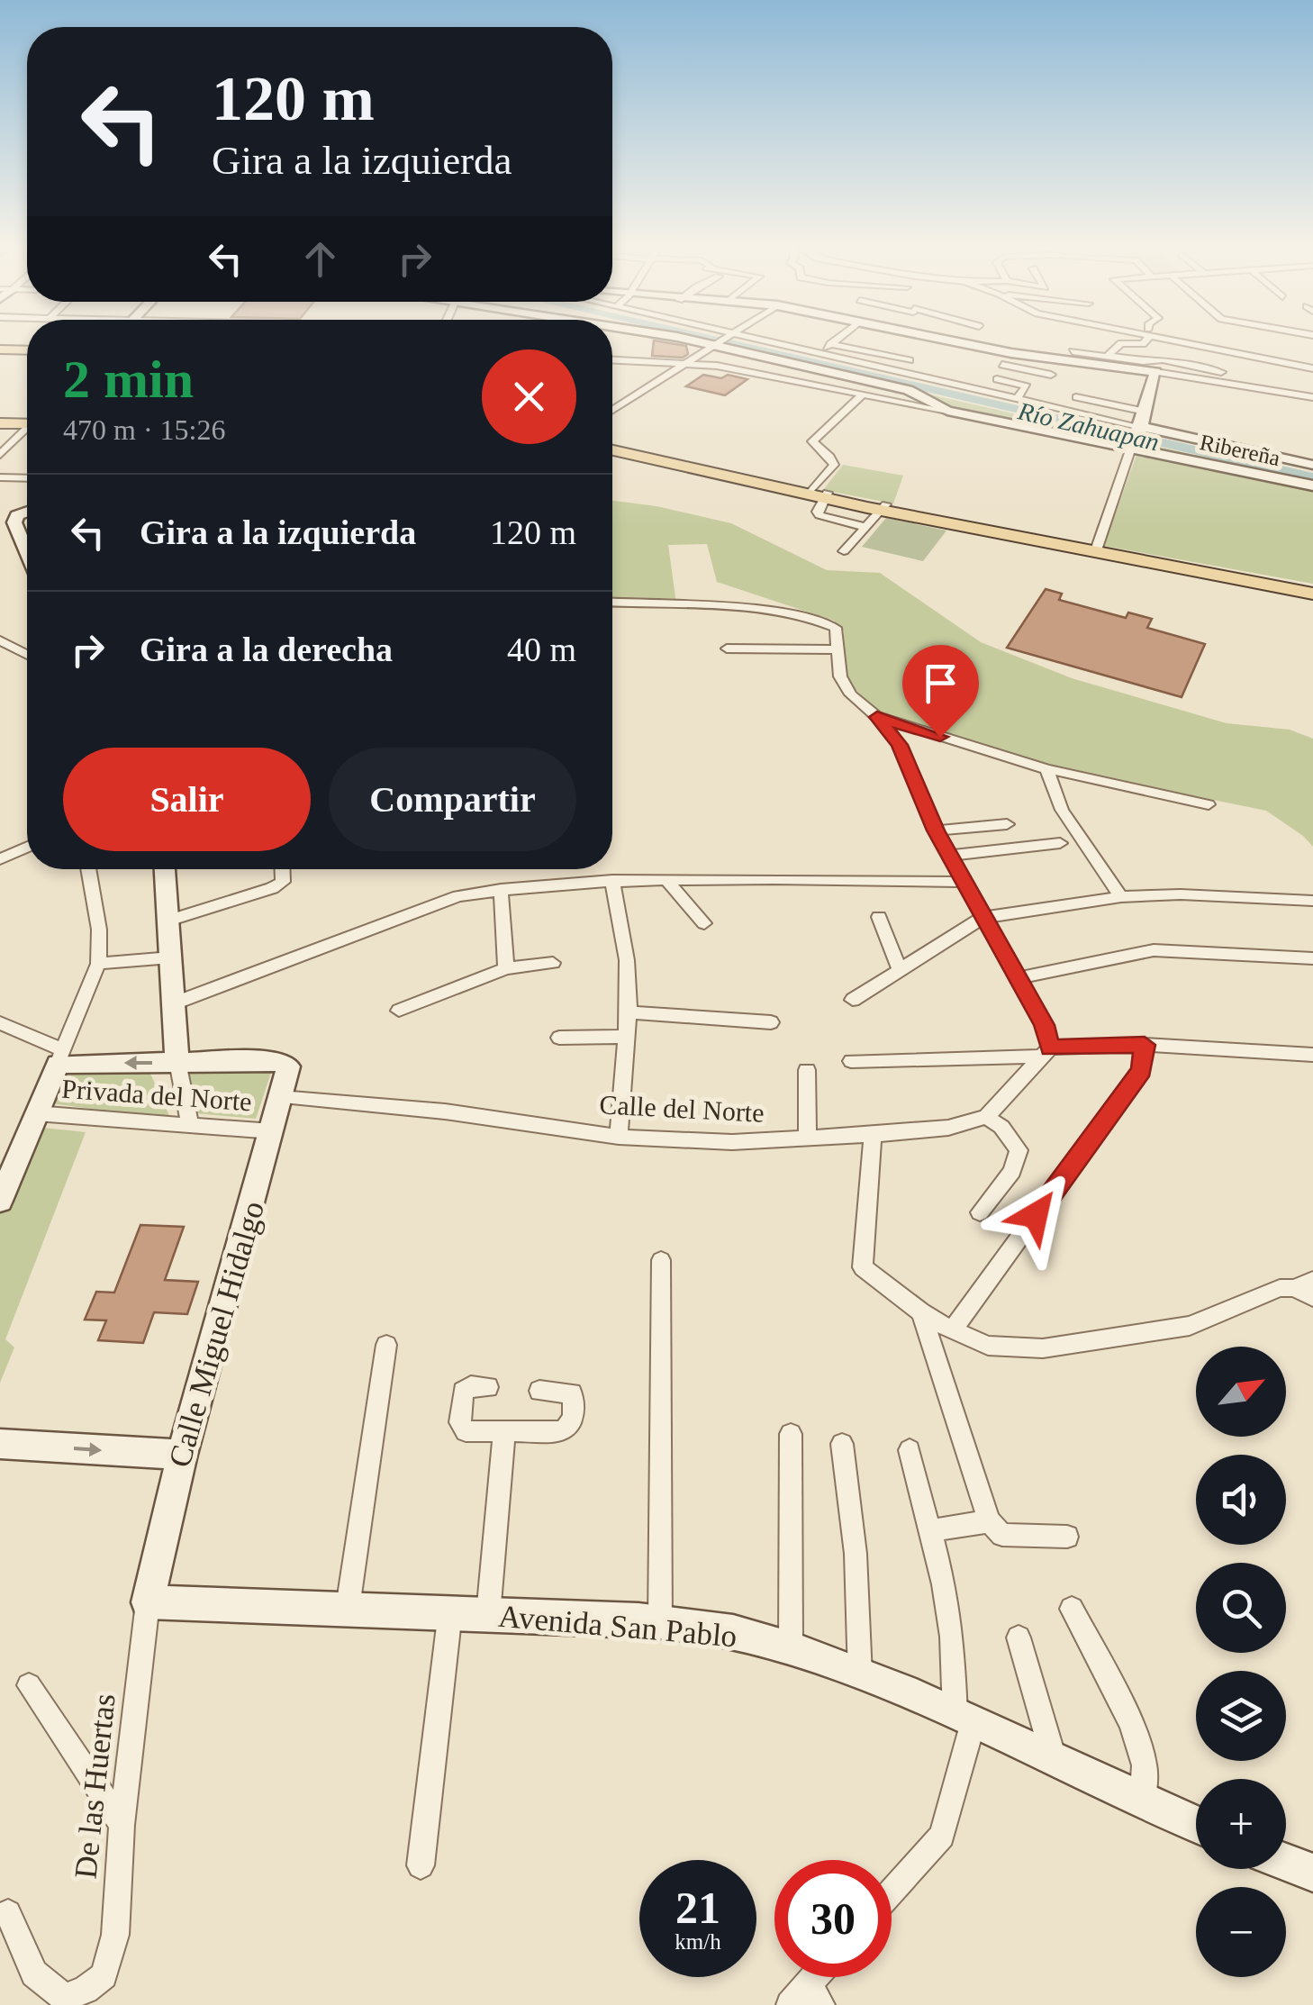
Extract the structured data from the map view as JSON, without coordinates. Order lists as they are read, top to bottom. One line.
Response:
{"streets":{"street":["Ribereña","Privada del Norte","Calle del Norte","Calle Miguel Hidalgo","Avenida San Pablo","De las Huertas"]},"crossings":[["Privada del Norte","Calle Miguel Hidalgo"],["Calle del Norte","Calle Miguel Hidalgo"],["Calle Miguel Hidalgo","Avenida San Pablo"],["Calle Miguel Hidalgo","De las Huertas"],["Avenida San Pablo","De las Huertas"]],"water":["Río Zahuapan"],"north":"top right","page":{"turn":["120 m","Gira a la izquierda"],"heading":["2 min","470 m · 15:26"],"list":[{"name":"Gira a la izquierda","value":"120 m"},{"name":"Gira a la derecha","value":"40 m"}],"buttons":["Salir","Compartir"],"map_buttons":["+","−"],"speed":"21 km/h","limit":"30"}}
